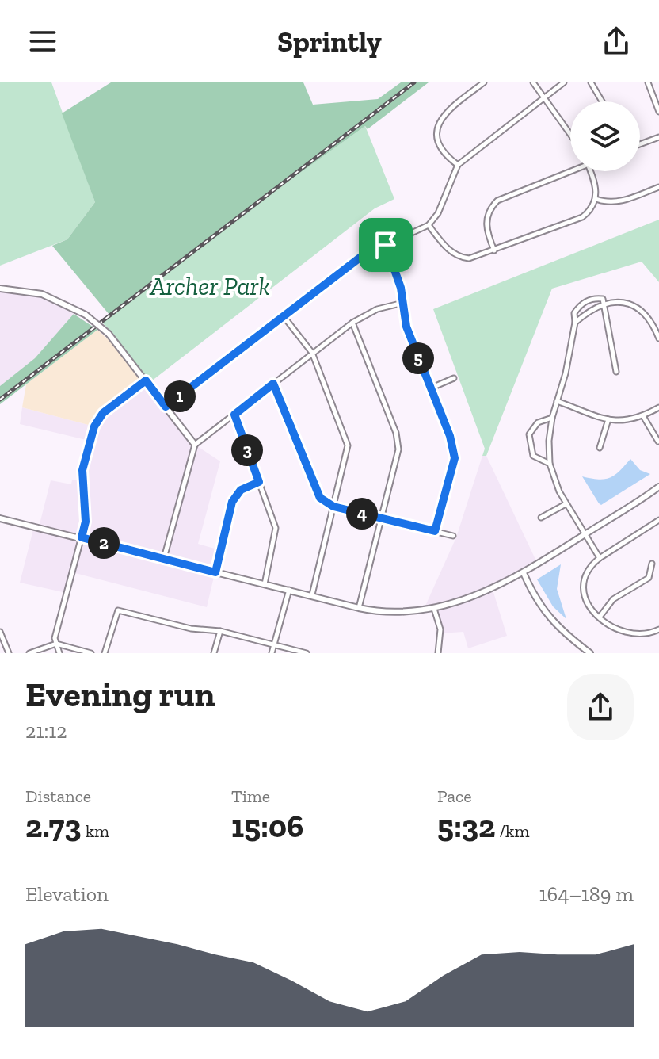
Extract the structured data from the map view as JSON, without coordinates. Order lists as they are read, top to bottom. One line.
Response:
{"parks":["Archer Park"],"page":{"header":"Sprintly","pins":["5","1","3","4","2"],"heading":["Evening run","21:12"],"stats":[["Distance","2.73 km"],["Time","15:06"],["Pace","5:32 /km"]],"chart":["Elevation","164–189 m"]}}
